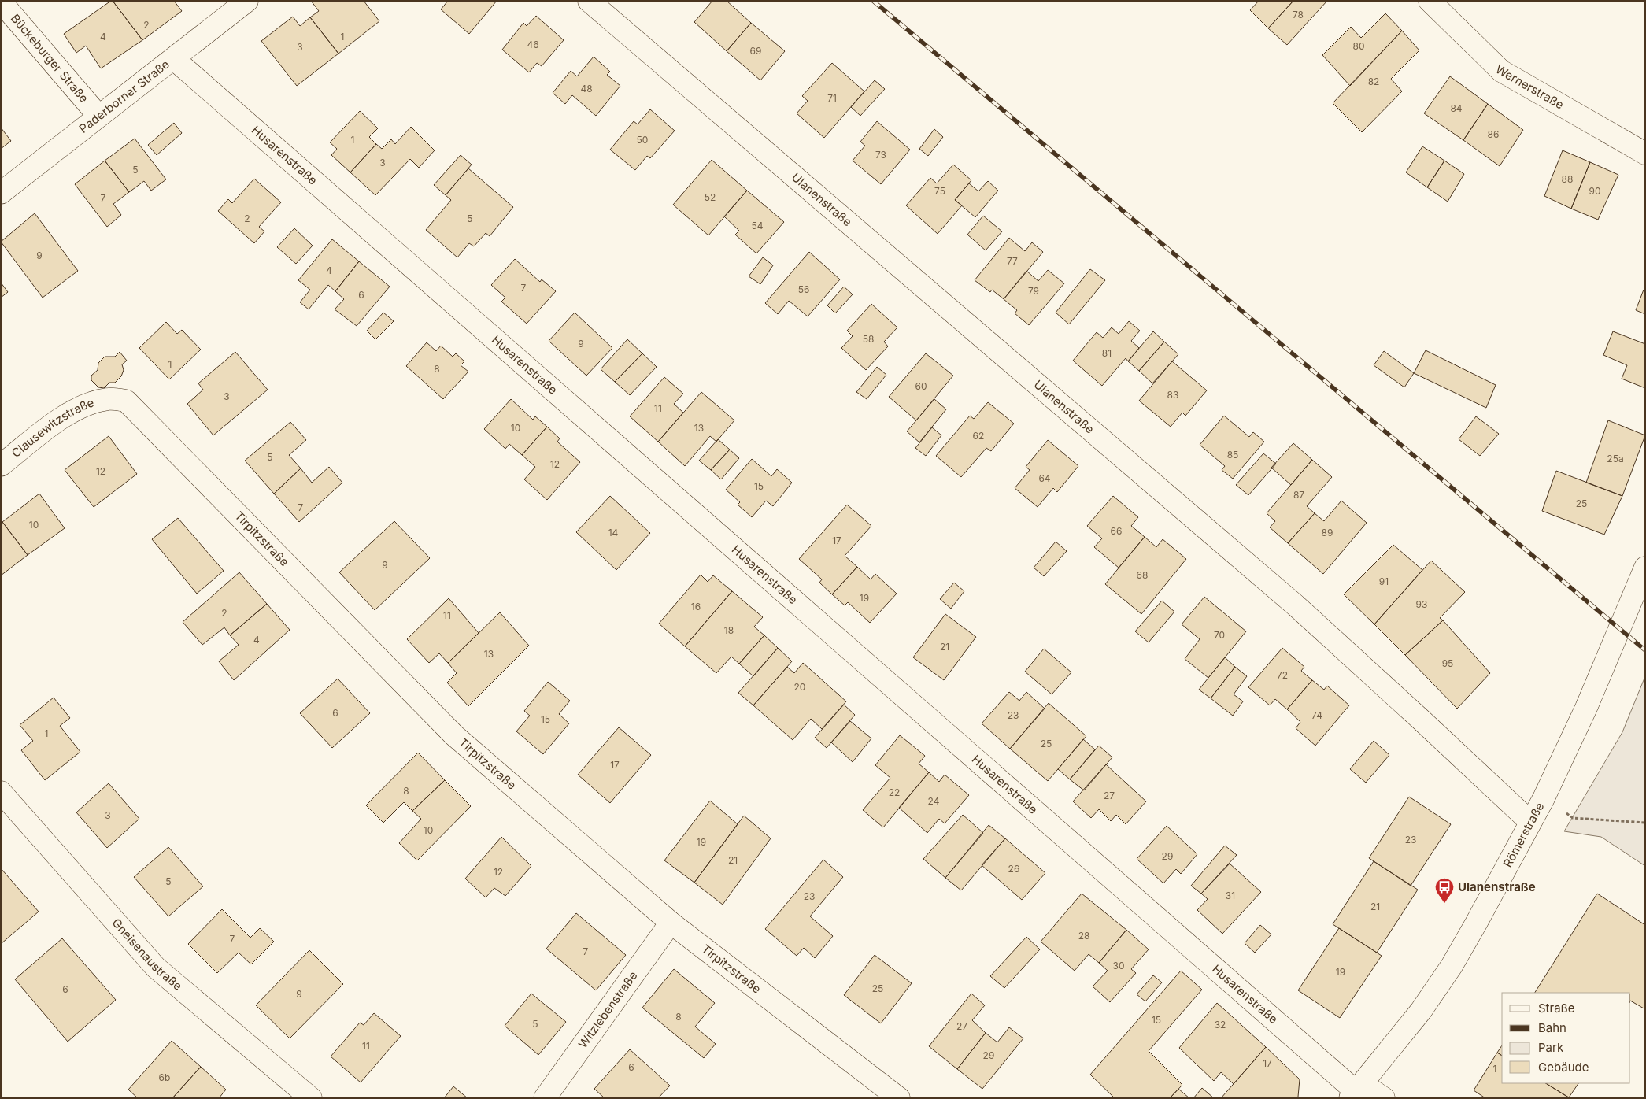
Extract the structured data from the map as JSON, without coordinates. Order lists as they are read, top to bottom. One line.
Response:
{"streets":{"street":["Bückeburger Straße","Wernerstraße","Paderborner Straße","Husarenstraße","Ulanenstraße","Clausewitzstraße","Tirpitzstraße","Römerstraße","Gneisenaustraße","Witzlebenstraße"]},"crossings":[["Bückeburger Straße","Paderborner Straße"],["Paderborner Straße","Husarenstraße"],["Husarenstraße","Römerstraße"],["Ulanenstraße","Römerstraße"],["Clausewitzstraße","Tirpitzstraße"],["Tirpitzstraße","Witzlebenstraße"]],"places":{"bus stop":["Ulanenstraße"]},"house_numbers":["78","2","4","1","46","80","3","69","82","48","71","84","86","1","50","73","3","5","88","75","90","52","7","2","5","54","9","77","4","7","56","79","6","58","9","81","1","8","60","83","3","11","10","13","62","85","5","25a","12","12","64","15","87","25","7","10","66","14","89","17","9","68","91","19","93","16","2","11","18","70","4","21","13","95","72","20","6","23","74","15","1","25","17","8","22","27","24","3","10","23","19","29","21","26","12","5","31","23","21","28","7","7","30","19","25","6","9","8","15","5","32","27","11","29","17","6","1","6b"],"legend":["Straße","Bahn","Park","Gebäude"]}
